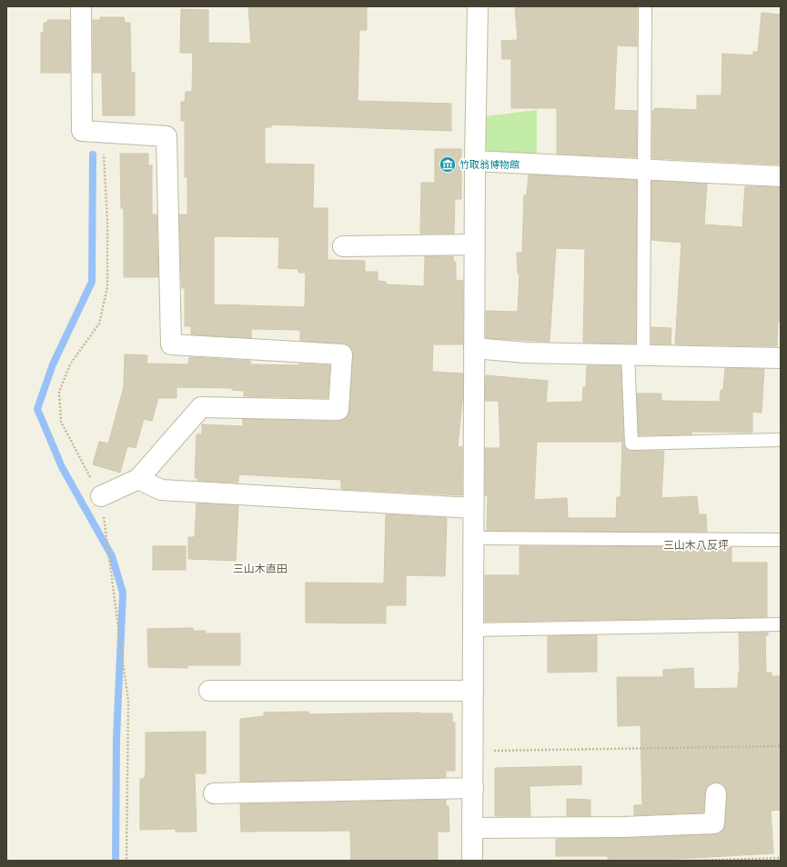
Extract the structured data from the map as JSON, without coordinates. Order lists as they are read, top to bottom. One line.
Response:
{"districts":["三山木八反坪","三山木直田"],"places":{"museum":["竹取翁博物館"]}}
